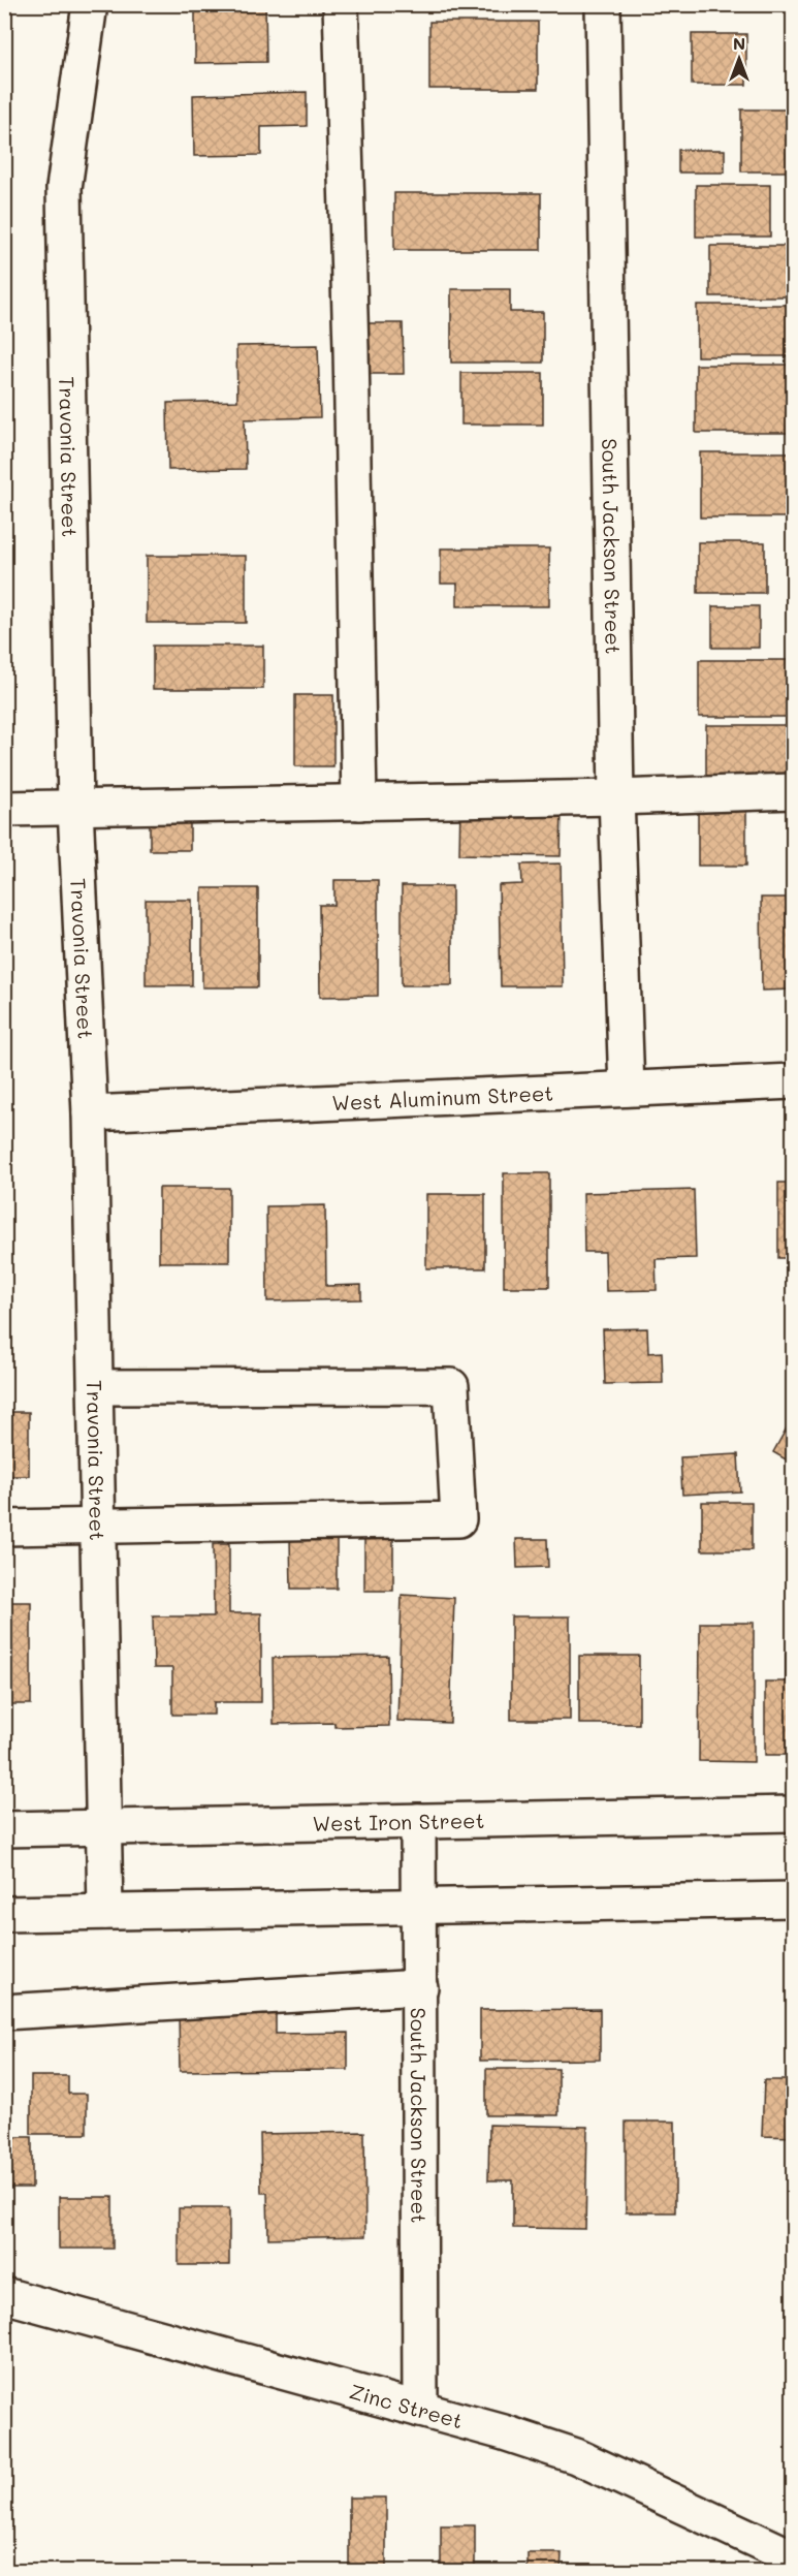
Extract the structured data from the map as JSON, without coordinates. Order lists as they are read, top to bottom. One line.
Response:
{"streets":{"street":["Travonia Street","South Jackson Street","West Aluminum Street","West Iron Street","Zinc Street"]},"crossings":[["Travonia Street","West Aluminum Street"],["Travonia Street","West Iron Street"],["South Jackson Street","West Aluminum Street"],["South Jackson Street","West Iron Street"],["South Jackson Street","Zinc Street"]],"north":"top"}
